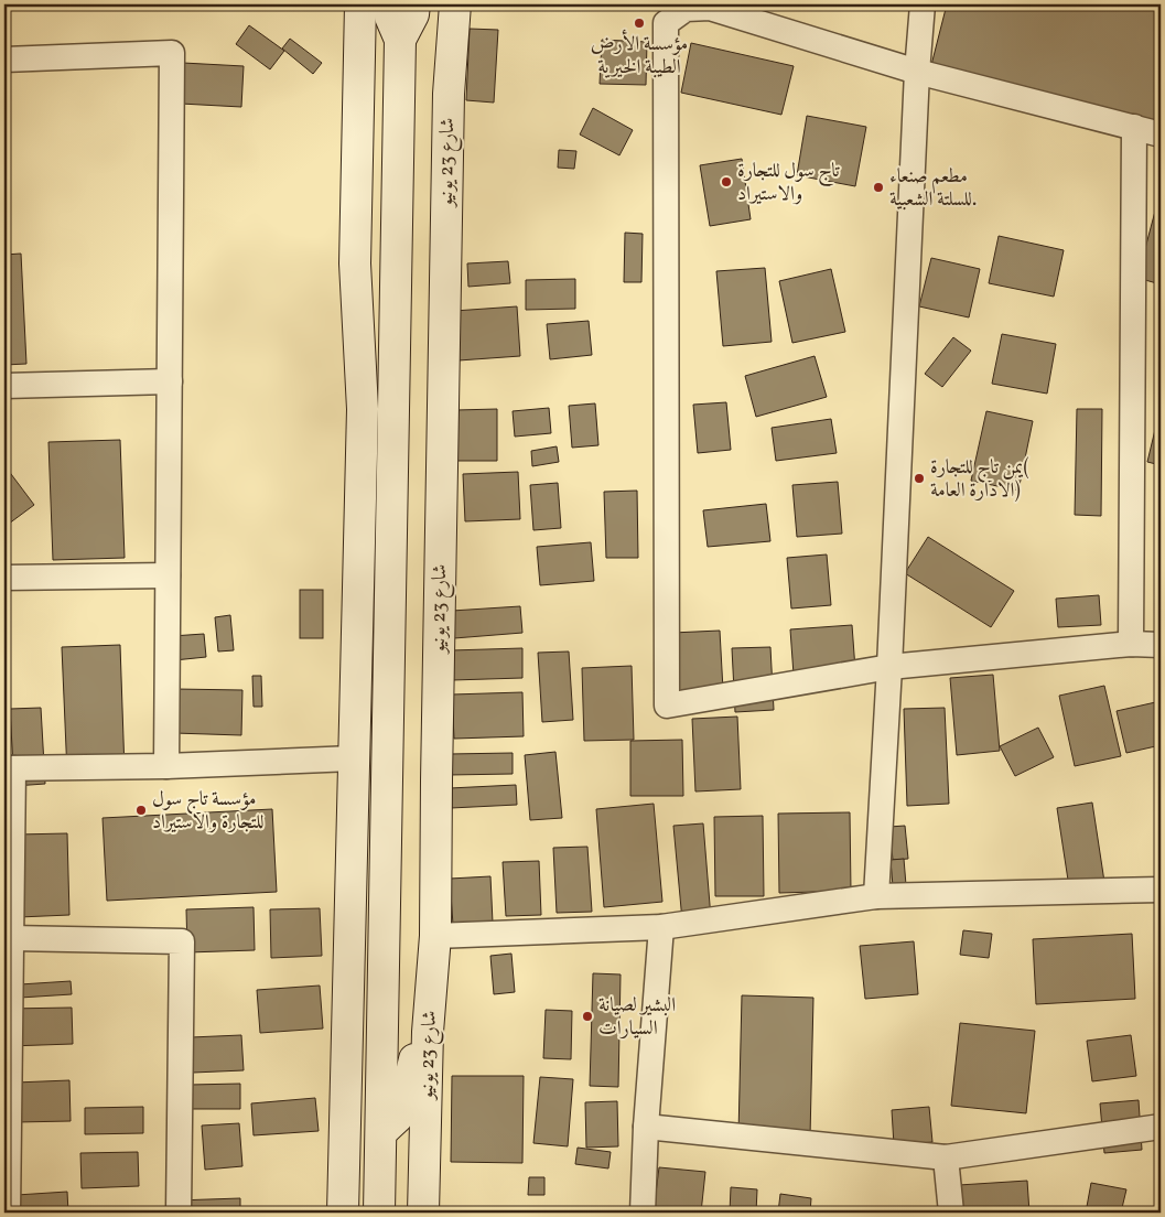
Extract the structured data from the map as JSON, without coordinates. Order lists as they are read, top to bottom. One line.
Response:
{"streets":{"street":["شارع 23 يونيو"]},"places":["مؤسسة الأرض الطيبة الخيرية","تاج سول للتجارة والاستيراد","مطعم صنعاء للسلتة الشعبية.","يمن تاج للتجارة( الادارة العامة)","مؤسسة تاج سول للتجارة والاستيراد","البشير لصيانة السيارات"]}
